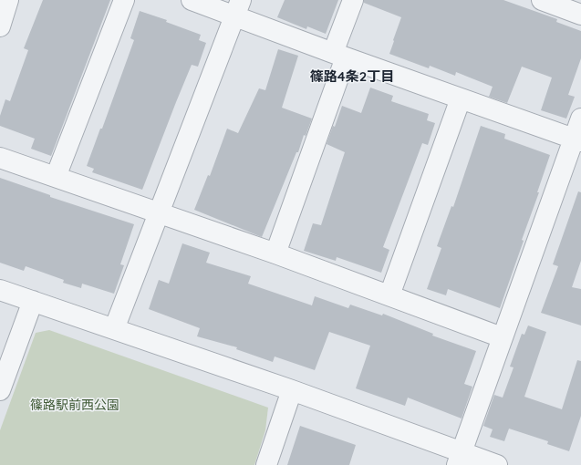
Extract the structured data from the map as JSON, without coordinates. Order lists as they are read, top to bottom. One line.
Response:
{"districts":["篠路4条2丁目"],"parks":["篠路駅前西公園"]}
